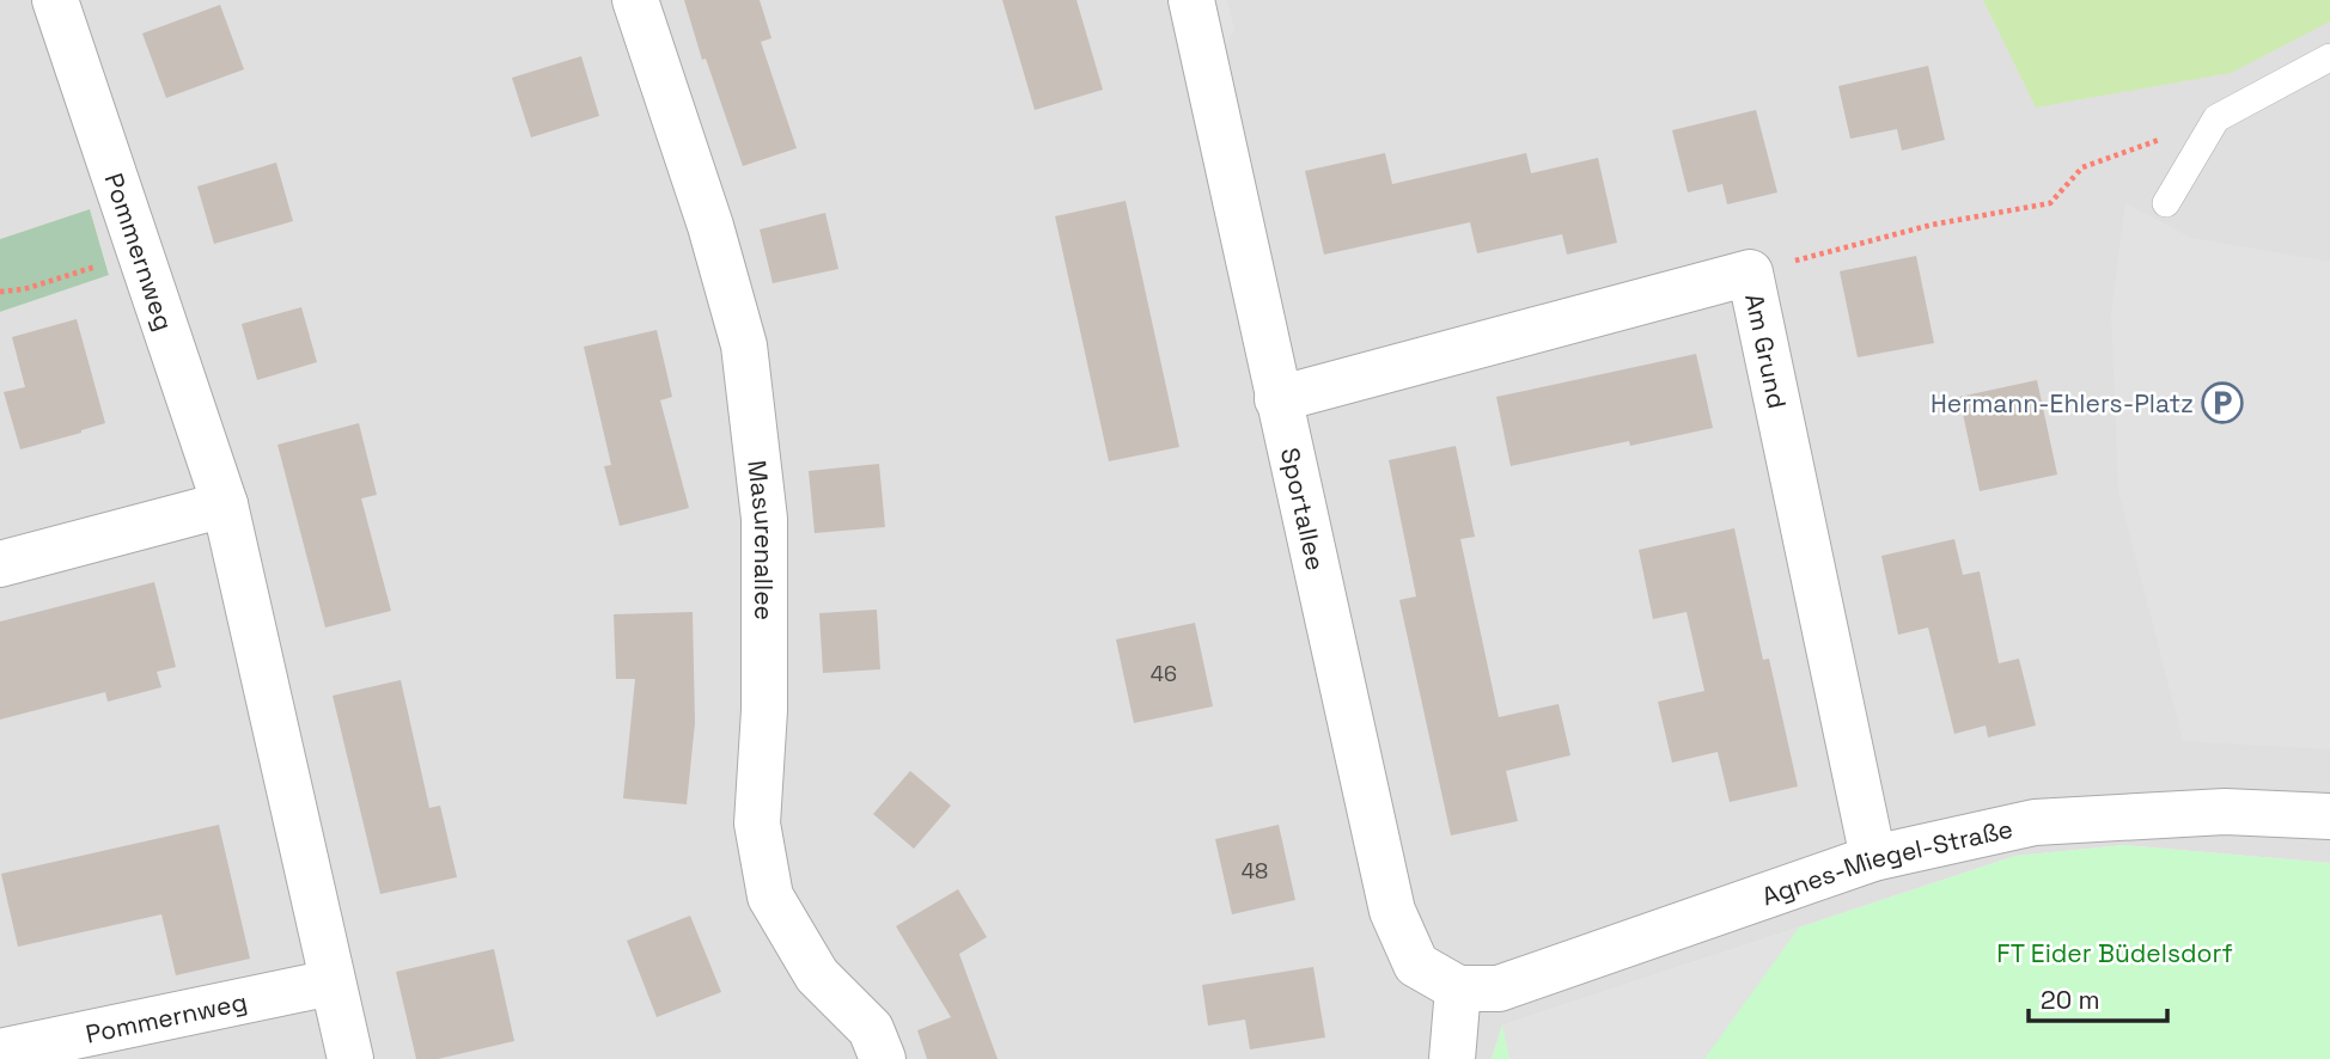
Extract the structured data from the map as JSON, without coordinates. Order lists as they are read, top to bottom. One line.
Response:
{"streets":{"street":["Pommernweg","Am Grund","Sportallee","Masurenallee","Agnes-Miegel-Straße"]},"crossings":[["Am Grund","Sportallee"],["Am Grund","Agnes-Miegel-Straße"],["Sportallee","Agnes-Miegel-Straße"]],"parks":["FT Eider Büdelsdorf"],"places":{"parking":["Hermann-Ehlers-Platz"]},"house_numbers":["46","48"],"scale_bar":"20 m"}
